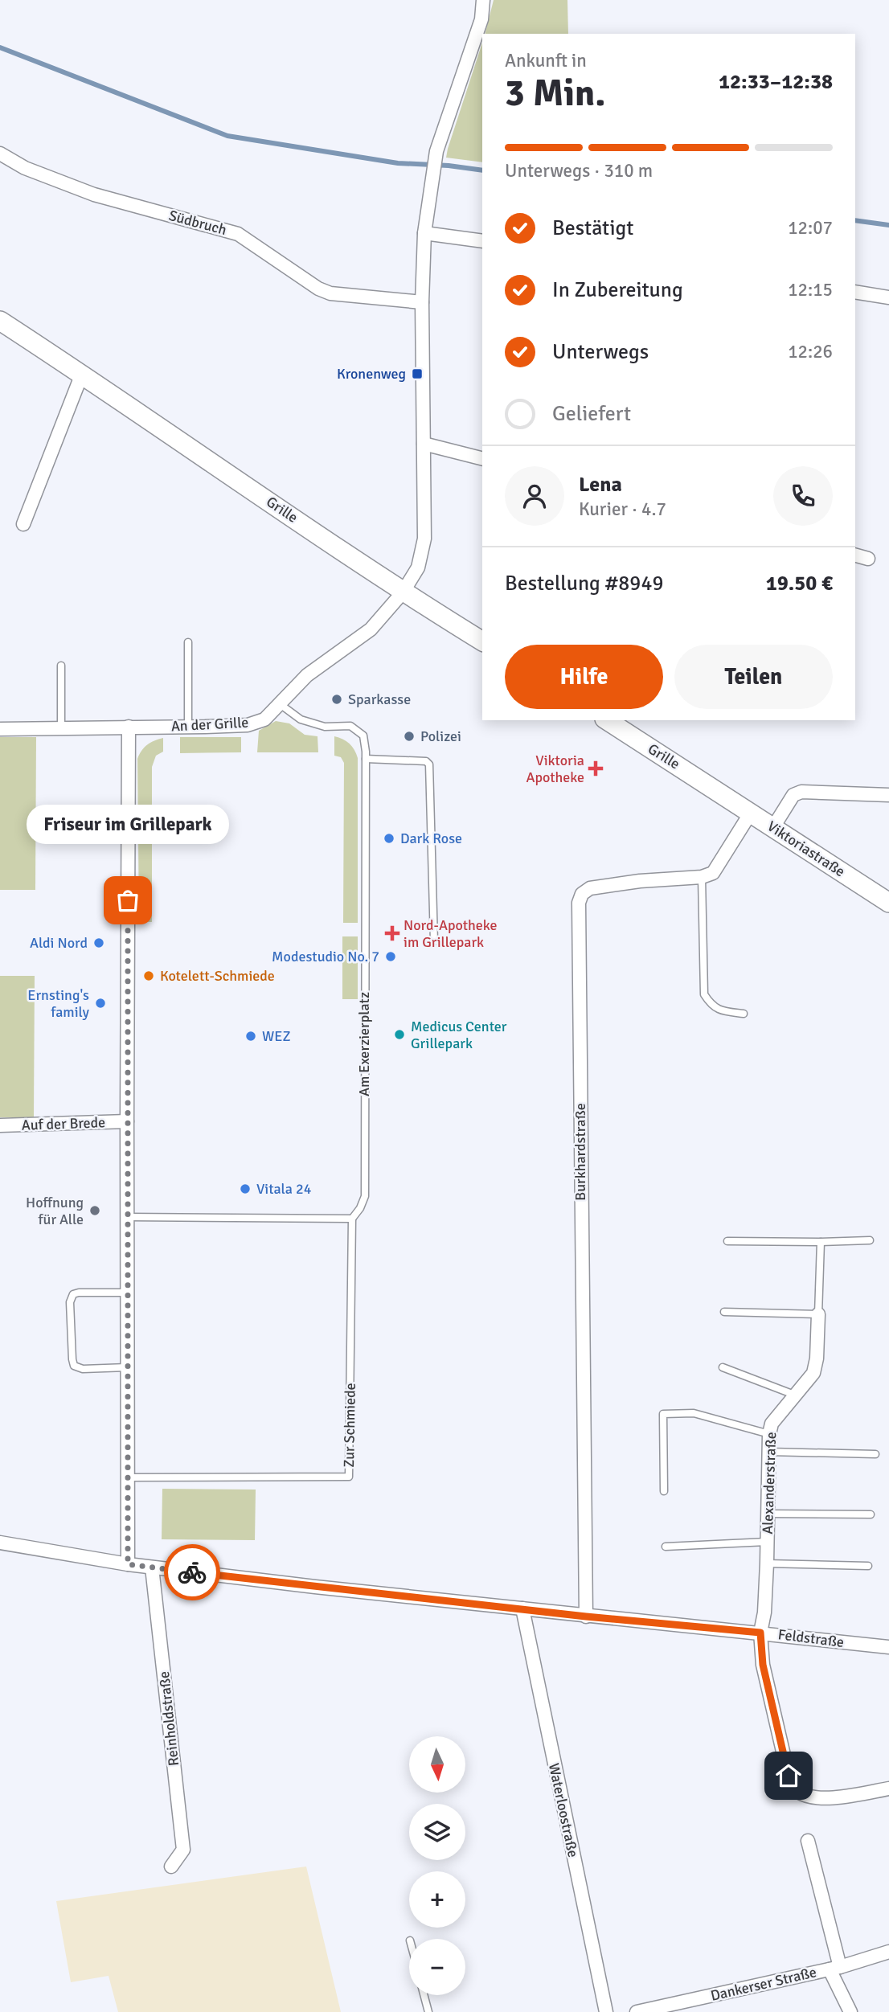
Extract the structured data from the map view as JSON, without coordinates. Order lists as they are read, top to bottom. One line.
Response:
{"streets":{"main road":["Grille","Viktoriastraße"],"street":["Südbruch","An der Grille","Auf der Brede","Burkhardstraße","Alexanderstraße","Feldstraße","Reinholdstraße","Waterloostraße","Dankerser Straße"],"lane":["Am Exerzierplatz","Zur Schmiede"]},"crossings":[["Grille","An der Grille"],["Grille","Viktoriastraße"],["An der Grille","Am Exerzierplatz"],["Am Exerzierplatz","Zur Schmiede"],["Burkhardstraße","Feldstraße"],["Alexanderstraße","Feldstraße"],["Feldstraße","Reinholdstraße"],["Feldstraße","Waterloostraße"]],"places":{"transit":["Kronenweg"],"other":["Sparkasse","Polizei","Dark Rose","Friseur im Grillepark","Aldi Nord","Modestudio No. 7","Kotelett-Schmiede","Ernsting's family","Medicus Center Grillepark","WEZ","Vitala 24","Hoffnung für Alle"],"health":["Viktoria Apotheke","Nord-Apotheke im Grillepark"]},"north":"bottom","page":{"heading":["3 Min.","Ankunft in","12:33–12:38"],"panel":["Lena","Kurier · 4.7","Bestellung #8949","19.50 €"],"bar":"Unterwegs · 310 m","list":[["Bestätigt","12:07"],["In Zubereitung","12:15"],["Unterwegs","12:26"],"Geliefert"],"buttons":["Hilfe","Teilen"],"bubble":"Friseur im Grillepark","map_buttons":["+","−"]}}
